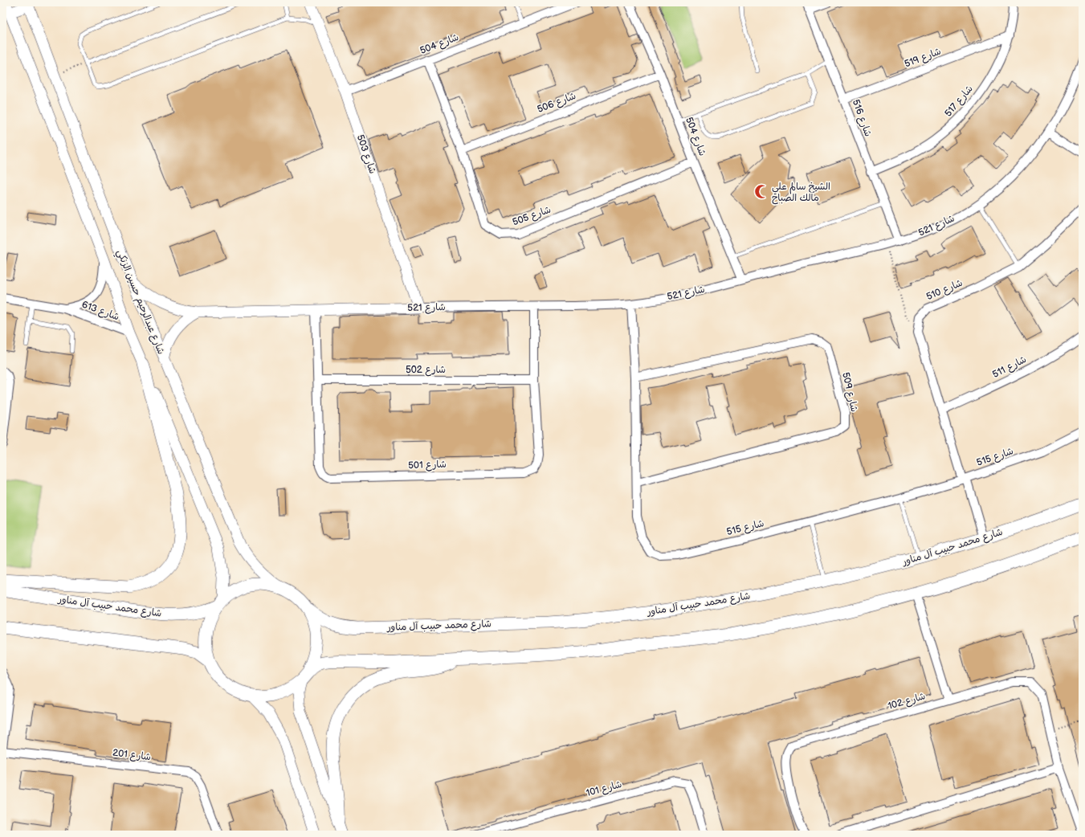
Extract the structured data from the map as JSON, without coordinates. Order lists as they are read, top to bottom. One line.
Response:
{"streets":{"main road":["شارع محمد حبيب آل مناور"],"street":["شارع 504","شارع 519","شارع 517","شارع 506","شارع 516","شارع 503","شارع 505","شارع 521","شارع 510","شارع عبدالرحيم حسين الزنكي","شارع 613","شارع 511","شارع 502","شارع 509","شارع 515","شارع 501","شارع 102","شارع 201","شارع 101"]},"crossings":[["شارع 504","شارع 506"],["شارع 504","شارع 503"],["شارع 504","شارع 505"],["شارع 504","شارع 521"],["شارع 519","شارع 517"],["شارع 519","شارع 516"],["شارع 517","شارع 516"],["شارع 506","شارع 505"],["شارع 516","شارع 521"],["شارع 503","شارع 521"],["شارع 521","شارع عبدالرحيم حسين الزنكي"],["شارع 521","شارع 515"],["شارع 521","شارع 501"],["شارع عبدالرحيم حسين الزنكي","شارع 613"],["شارع عبدالرحيم حسين الزنكي","شارع محمد حبيب آل مناور"],["شارع 502","شارع 501"],["شارع 509","شارع 515"]],"places":{"mosque":["الشيخ سالم علي مالك الصباح"]}}
